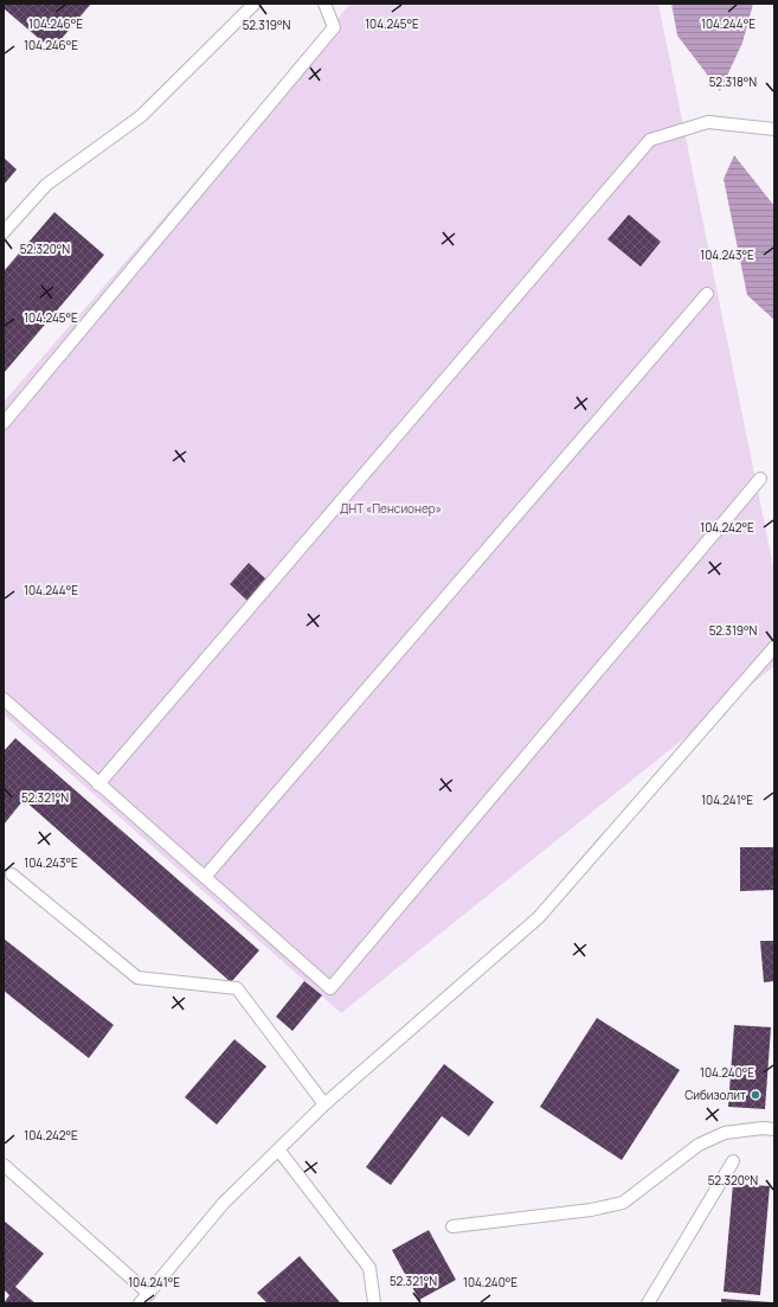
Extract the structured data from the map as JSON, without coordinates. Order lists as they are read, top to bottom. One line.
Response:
{"parks":["ДНТ «Пенсионер»"],"places":["Сибизолит"],"coordinates":["104.246°E","104.245°E","104.244°E","52.319°N","52.318°N","52.320°N","104.243°E","104.242°E","52.321°N","104.241°E","104.240°E"]}
